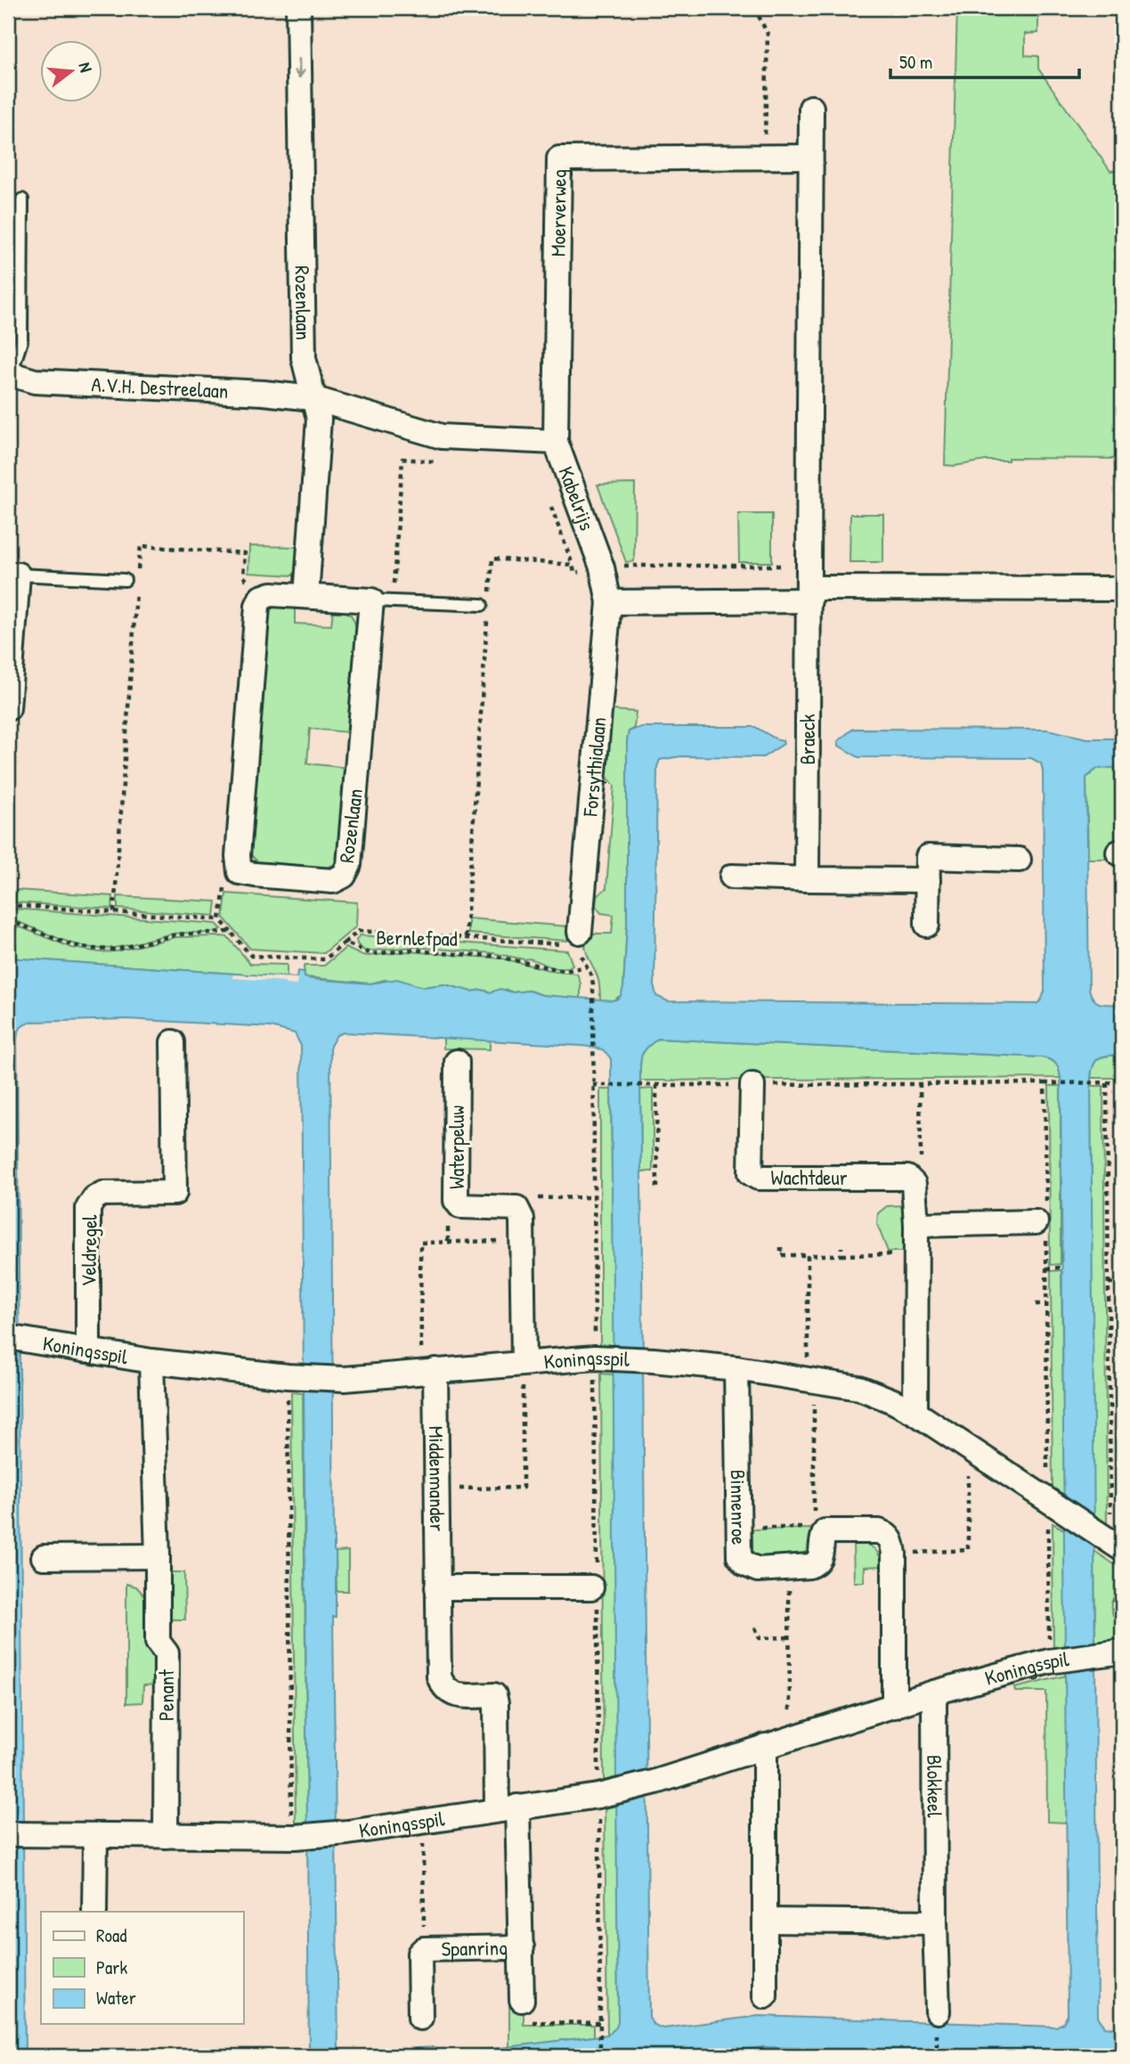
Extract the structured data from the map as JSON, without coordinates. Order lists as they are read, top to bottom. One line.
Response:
{"streets":{"street":["Moerverweg","Rozenlaan","A.V.H. Destreelaan","Kabelrijs","Braeck","Forsythialaan","Waterpeluw","Wachtdeur","Veldregel","Koningsspil","Middenmander","Binnenroe","Penant","Blokkeel","Spanring"],"path":["Bernlefpad"]},"crossings":[["Moerverweg","Kabelrijs"],["Rozenlaan","A.V.H. Destreelaan"],["Rozenlaan","Kabelrijs"],["A.V.H. Destreelaan","Kabelrijs"],["Kabelrijs","Forsythialaan"],["Veldregel","Koningsspil"],["Koningsspil","Middenmander"],["Koningsspil","Binnenroe"],["Koningsspil","Penant"],["Koningsspil","Blokkeel"],["Koningsspil","Spanring"],["Middenmander","Spanring"]],"one_way":["Rozenlaan"],"legend":["Road","Park","Water"],"scale_bar":"50 m","north":"right"}
